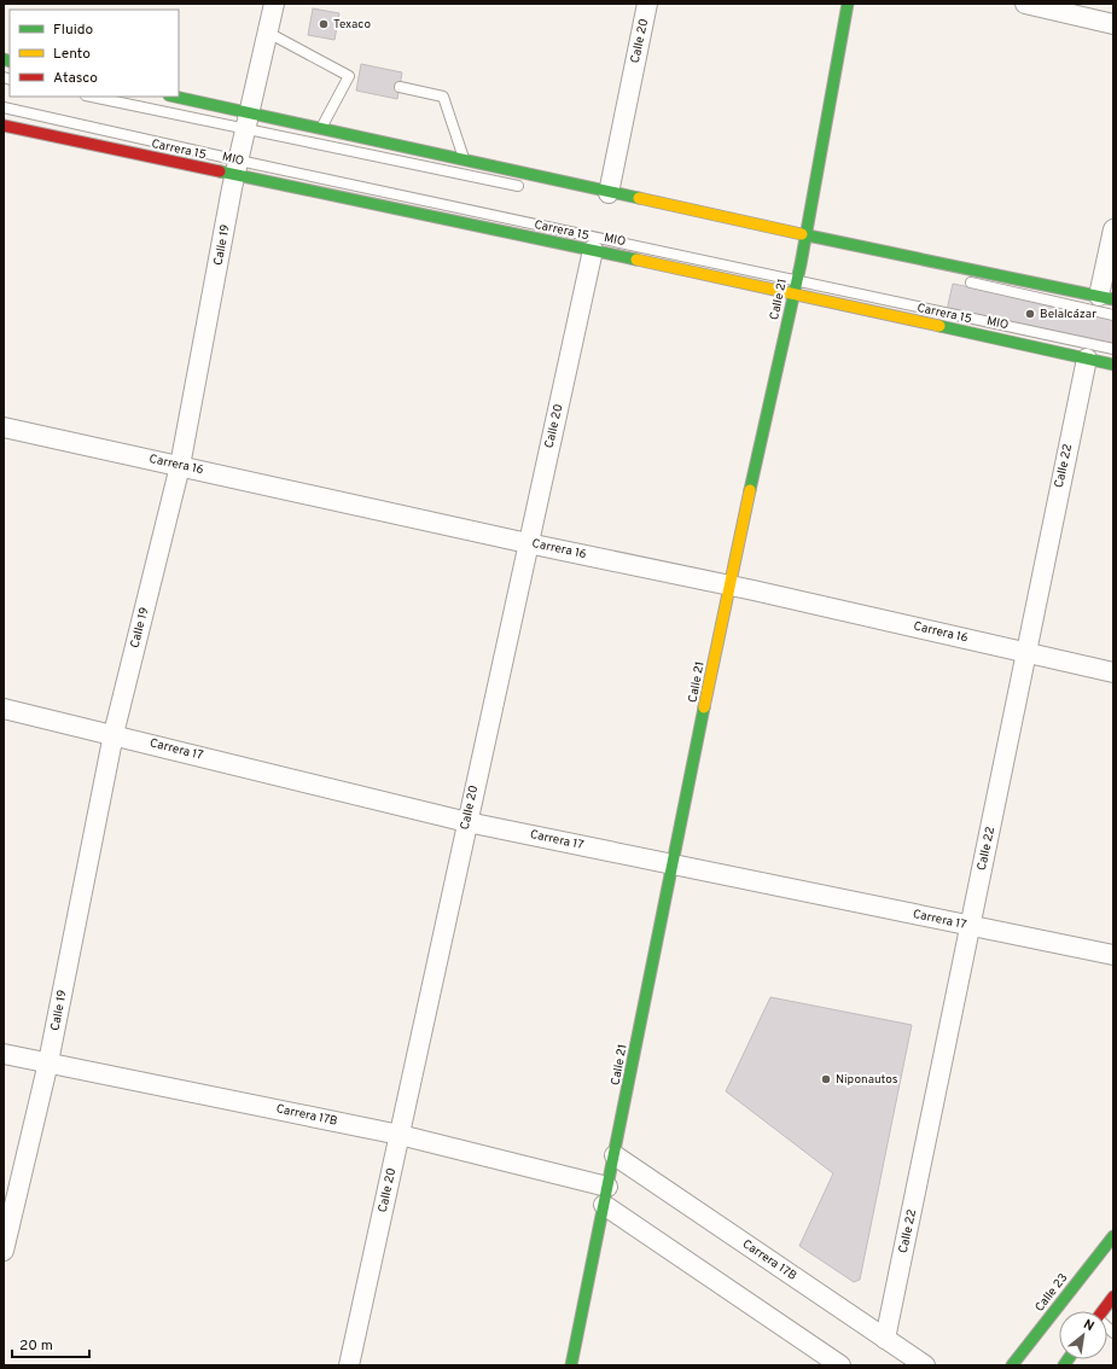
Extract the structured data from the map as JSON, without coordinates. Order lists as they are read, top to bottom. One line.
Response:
{"streets":{"main road":["Carrera 15","Calle 21","Calle 23"],"street":["Calle 20","Calle 19","Carrera 16","Calle 22","Carrera 17","Carrera 17B"],"lane":["MIO"]},"crossings":[["Calle 20","Carrera 15"],["Calle 20","Carrera 16"],["Calle 20","Carrera 17"],["Calle 20","Carrera 17B"],["Carrera 15","MIO"],["Carrera 15","Calle 19"],["Carrera 15","Calle 21"],["Carrera 15","Calle 22"],["MIO","Calle 19"],["MIO","Calle 21"],["Calle 19","Carrera 16"],["Calle 19","Carrera 17"],["Calle 19","Carrera 17B"],["Calle 21","Carrera 16"],["Calle 21","Carrera 17"],["Calle 21","Carrera 17B"],["Carrera 16","Calle 22"],["Calle 22","Carrera 17"],["Calle 22","Carrera 17B"]],"places":["Texaco","Belalcázar","Niponautos"],"legend":["Fluido","Lento","Atasco"],"scale_bar":"20 m","north":"top right"}
